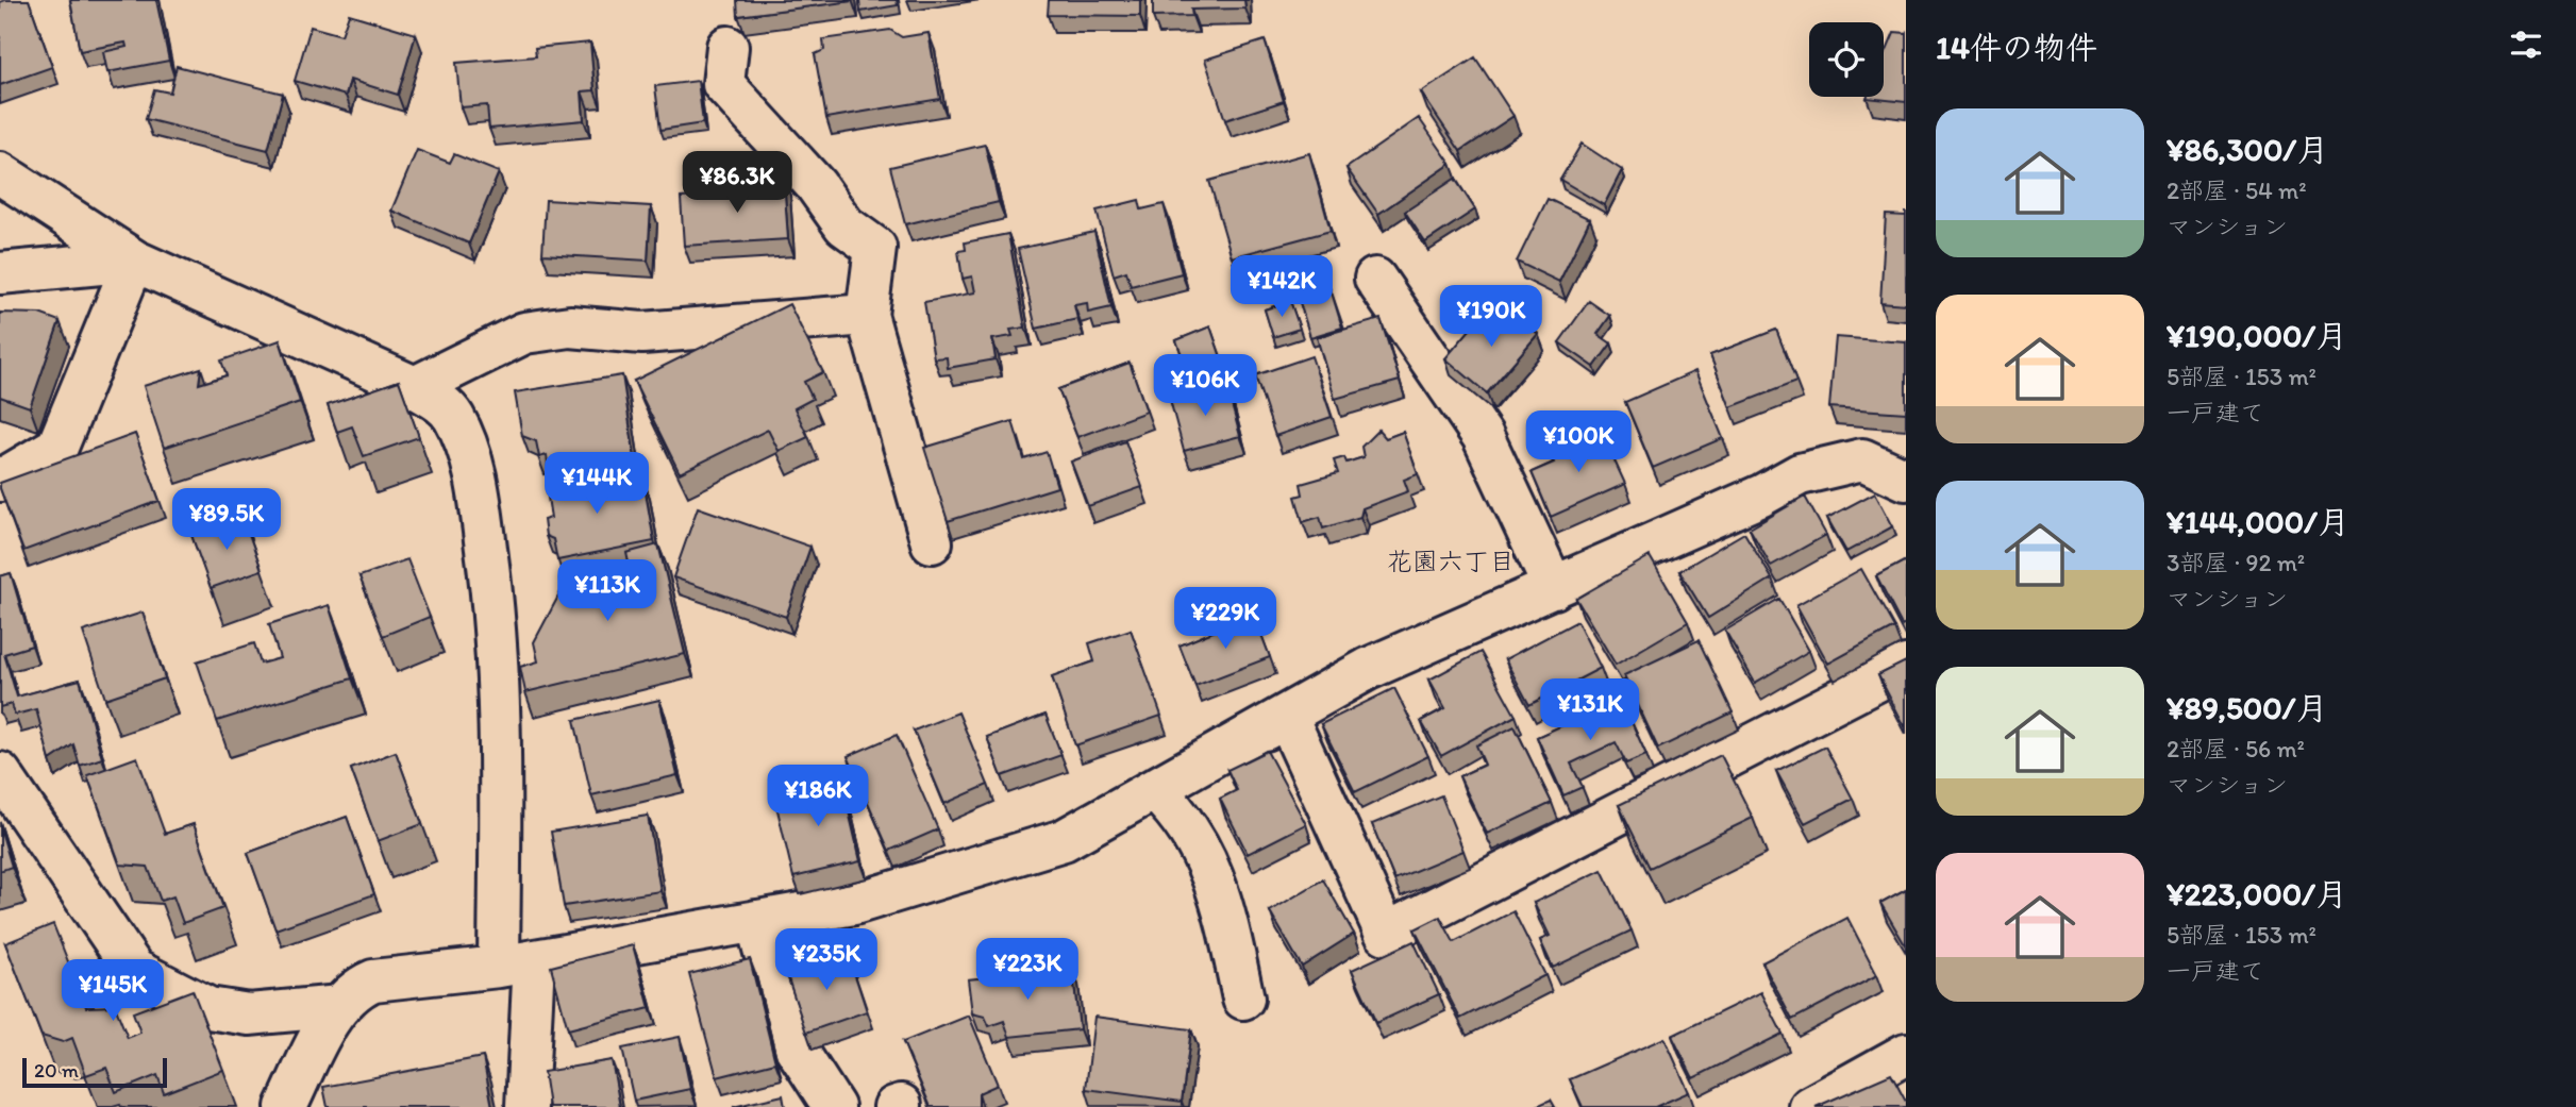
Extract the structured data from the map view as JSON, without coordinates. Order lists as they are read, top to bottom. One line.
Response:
{"districts":["花園六丁目"],"scale_bar":"20 m","page":{"heading":"14件の物件","list":[{"name":"¥86,300/月","note":"2部屋 · 54 m² · マンション"},{"name":"¥190,000/月","note":"5部屋 · 153 m² · 一戸建て"},{"name":"¥144,000/月","note":"3部屋 · 92 m² · マンション"},{"name":"¥89,500/月","note":"2部屋 · 56 m² · マンション"},{"name":"¥223,000/月","note":"5部屋 · 153 m² · 一戸建て"}],"price":["¥86.3K","¥142K","¥190K","¥106K","¥100K","¥144K","¥89.5K","¥113K","¥229K","¥131K","¥186K","¥235K","¥223K","¥145K"],"scale":"20 m"}}
